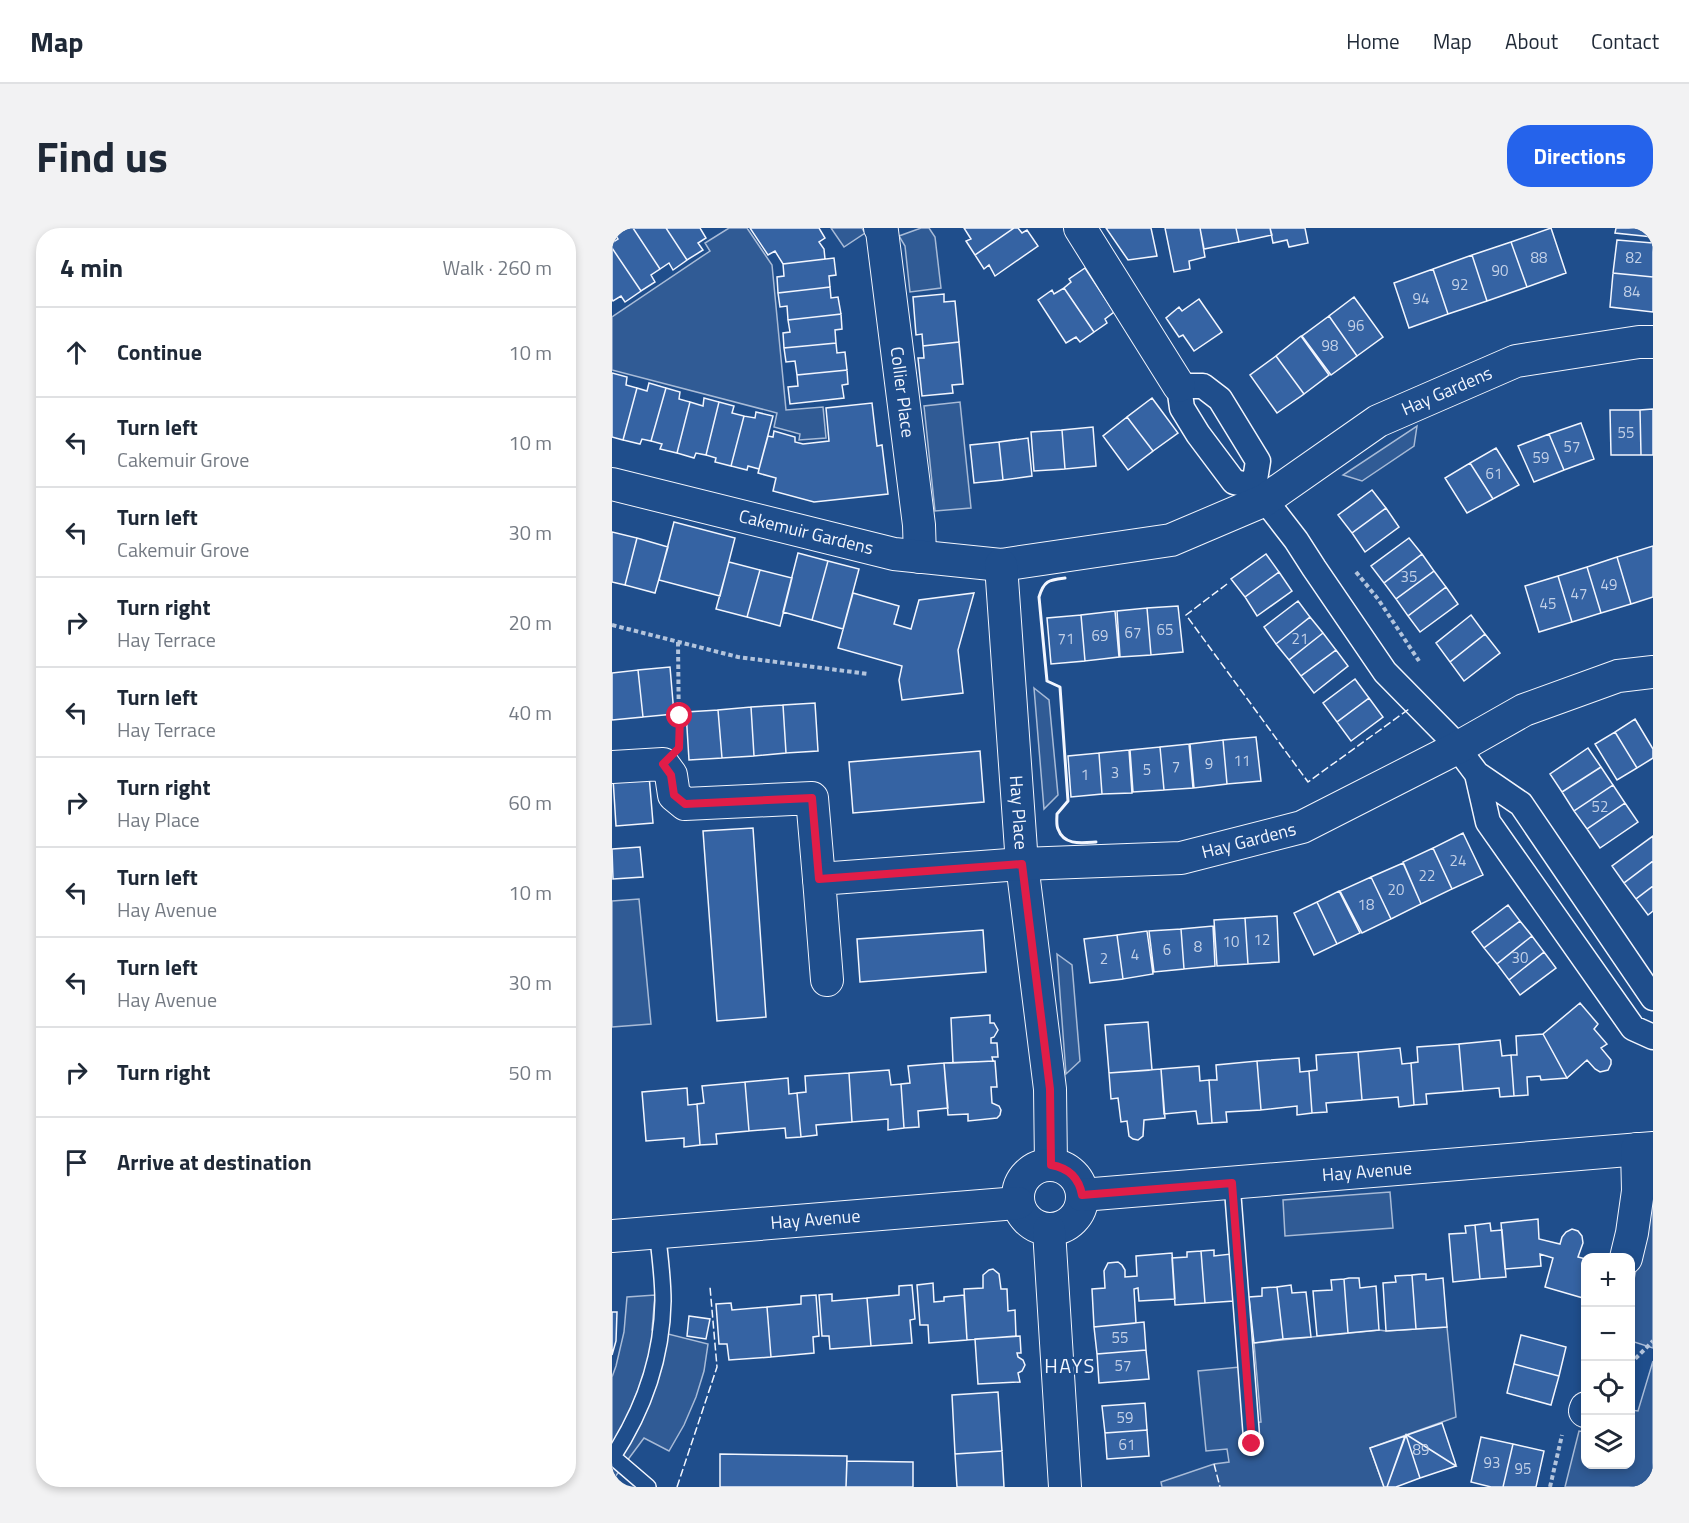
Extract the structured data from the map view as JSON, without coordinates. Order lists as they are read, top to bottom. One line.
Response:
{"streets":{"street":["Hay Gardens","Collier Place","Cakemuir Gardens","Hay Place","Hay Avenue"]},"crossings":[["Hay Gardens","Cakemuir Gardens"],["Hay Gardens","Hay Place"],["Collier Place","Cakemuir Gardens"],["Cakemuir Gardens","Hay Place"],["Hay Place","Hay Avenue"]],"districts":["HAYS"],"house_numbers":["88","82","90","92","84","94","96","98","55","57","59","61","35","49","47","45","65","67","69","71","21","11","9","7","5","3","1","52","24","22","20","18","12","10","8","6","4","30","2","55","57","59","61","89","93","95"],"page":{"header":"Map","nav":["Home","Map","About","Contact"],"title":"Find us","buttons":"Directions","heading":["4 min","Walk · 260 m"],"list":[["Continue","10 m"],["Turn left","Cakemuir Grove","10 m"],["Turn left","Cakemuir Grove","30 m"],["Turn right","Hay Terrace","20 m"],["Turn left","Hay Terrace","40 m"],["Turn right","Hay Place","60 m"],["Turn left","Hay Avenue","10 m"],["Turn left","Hay Avenue","30 m"],["Turn right","50 m"],"Arrive at destination"],"map_buttons":["+","−"]}}
